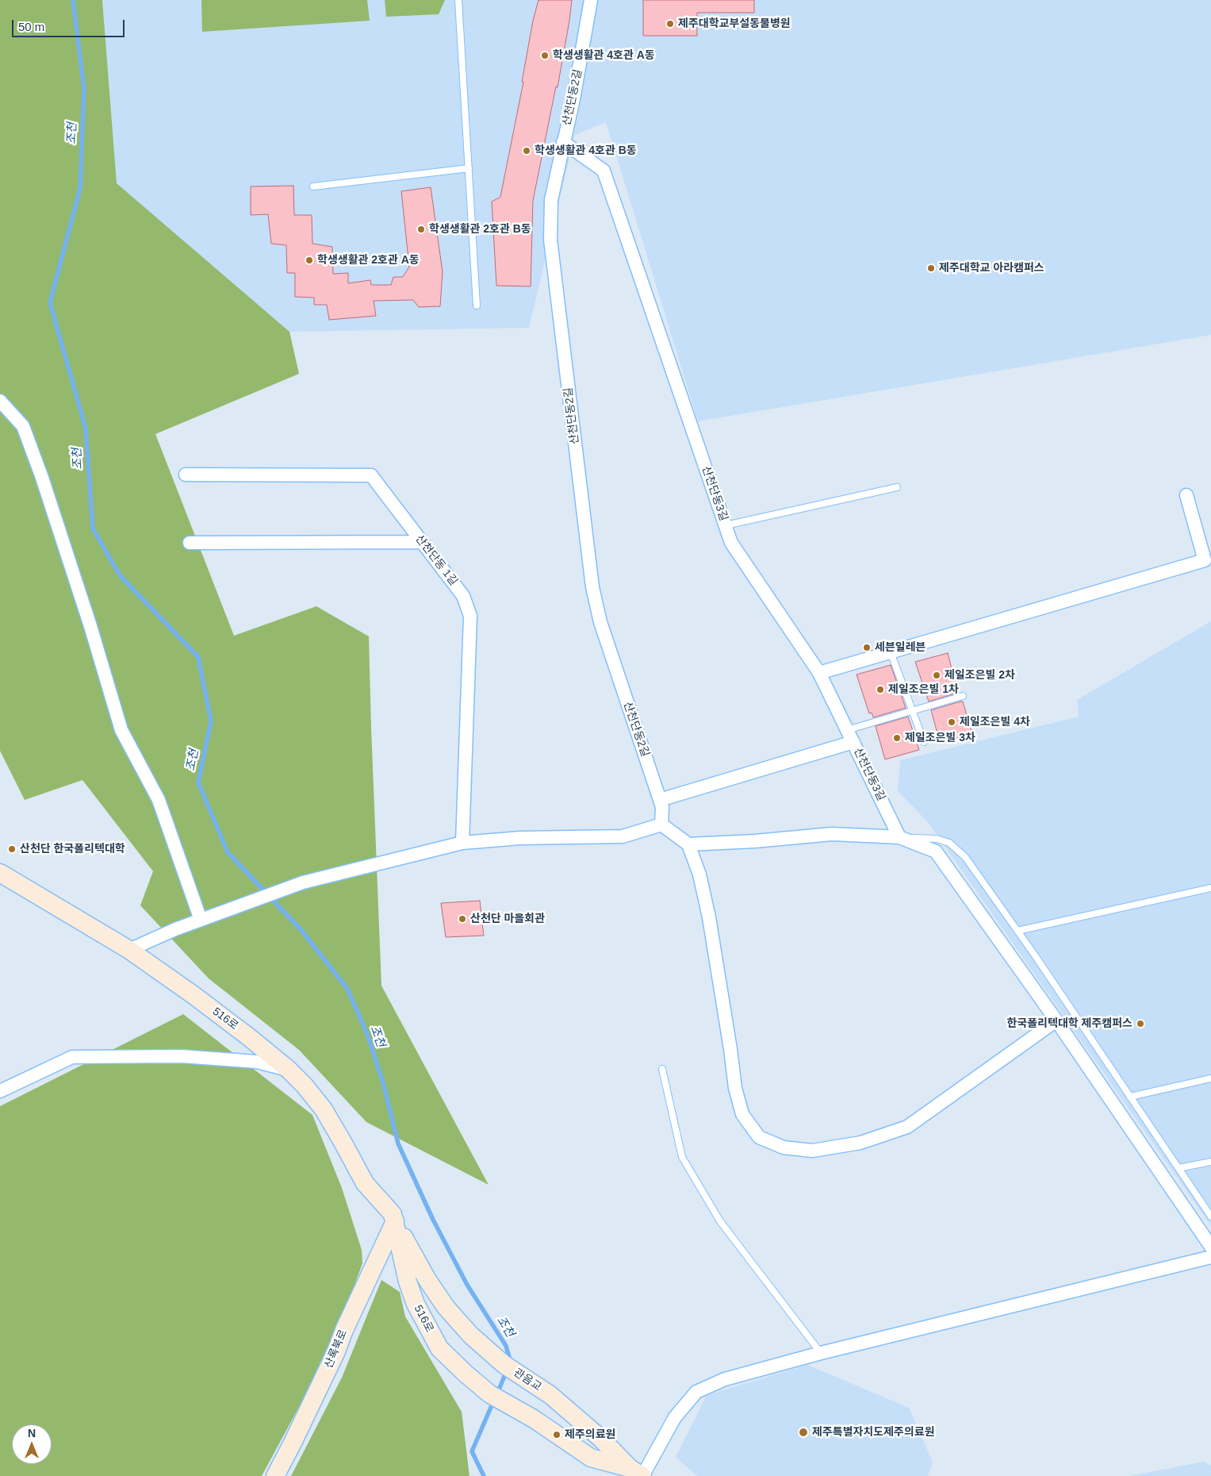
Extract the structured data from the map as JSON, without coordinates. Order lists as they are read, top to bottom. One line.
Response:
{"streets":{"main road":["516로","산록북로","관음교"],"street":["산천단동2길","산천단동3길","산천단동 1길"]},"crossings":[["산천단동2길","산천단동3길"],["516로","산록북로"],["516로","관음교"]],"water":["조천"],"places":["제주대학교부설동물병원","학생생활관 4호관 A동","학생생활관 4호관 B동","학생생활관 2호관 B동","학생생활관 2호관 A동","제주대학교 아라캠퍼스","세븐일레븐","제일조은빌 2차","제일조은빌 1차","제일조은빌 4차","제일조은빌 3차","산천단 한국폴리텍대학","산천단 마을회관","한국폴리텍대학 제주캠퍼스","제주특별자치도제주의료원","제주의료원"],"scale_bar":"50 m","north":"top"}
